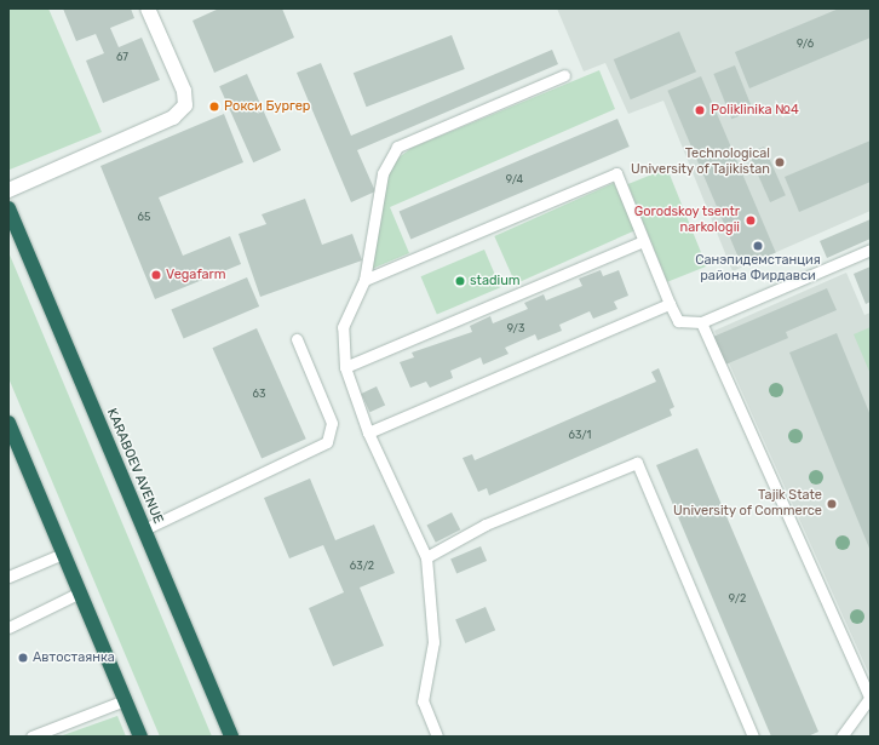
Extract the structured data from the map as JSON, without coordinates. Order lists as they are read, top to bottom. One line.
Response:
{"streets":{"highway":["KARABOEV AVENUE"]},"places":["Рокси Бургер","Poliklinika №4","Technological University of Tajikistan","Gorodskoy tsentr narkologii","Санэпидемстанция района Фирдавси","Vegafarm","stadium","Tajik State University of Commerce","Автостаянка"],"house_numbers":["9/6","67","9/4","65","9/3","63","63/1","63/2","9/2"]}
